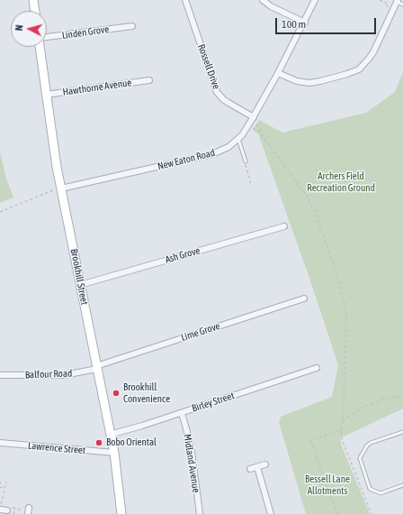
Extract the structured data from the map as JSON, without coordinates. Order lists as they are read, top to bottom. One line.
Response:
{"streets":{"street":["Linden Grove","Rossell Drive","Hawthorne Avenue","New Eaton Road","Ash Grove","Brookhill Street","Lime Grove","Balfour Road","Birley Street","Lawrence Street","Midland Avenue"]},"crossings":[["Rossell Drive","New Eaton Road"],["Hawthorne Avenue","Brookhill Street"],["New Eaton Road","Brookhill Street"],["Ash Grove","Brookhill Street"],["Brookhill Street","Lime Grove"],["Brookhill Street","Balfour Road"],["Brookhill Street","Birley Street"],["Brookhill Street","Lawrence Street"],["Lime Grove","Balfour Road"],["Birley Street","Midland Avenue"]],"parks":["Archers Field Recreation Ground","Bessell Lane Allotments"],"places":["Brookhill Convenience","Bobo Oriental"],"scale_bar":"100 m","north":"left"}
